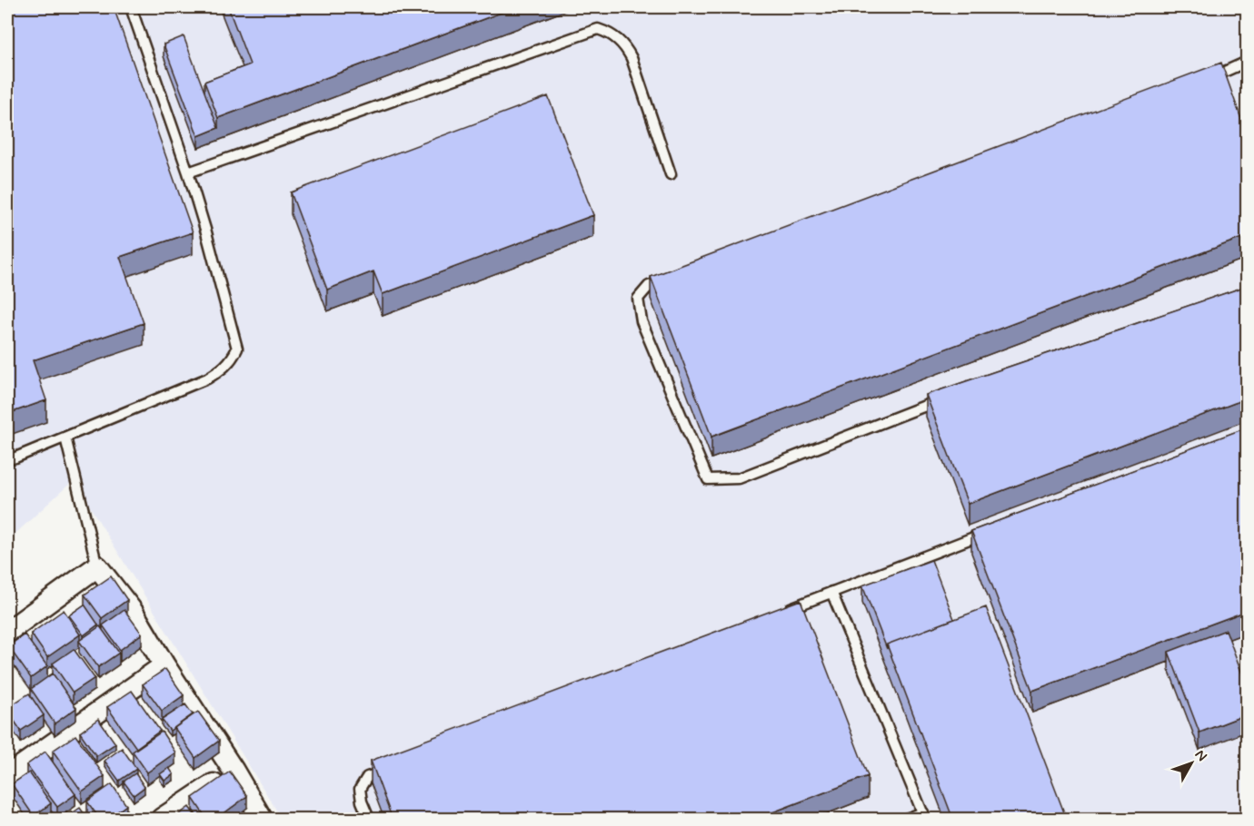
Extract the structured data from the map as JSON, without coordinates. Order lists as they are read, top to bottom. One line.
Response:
{"north":"top right"}
